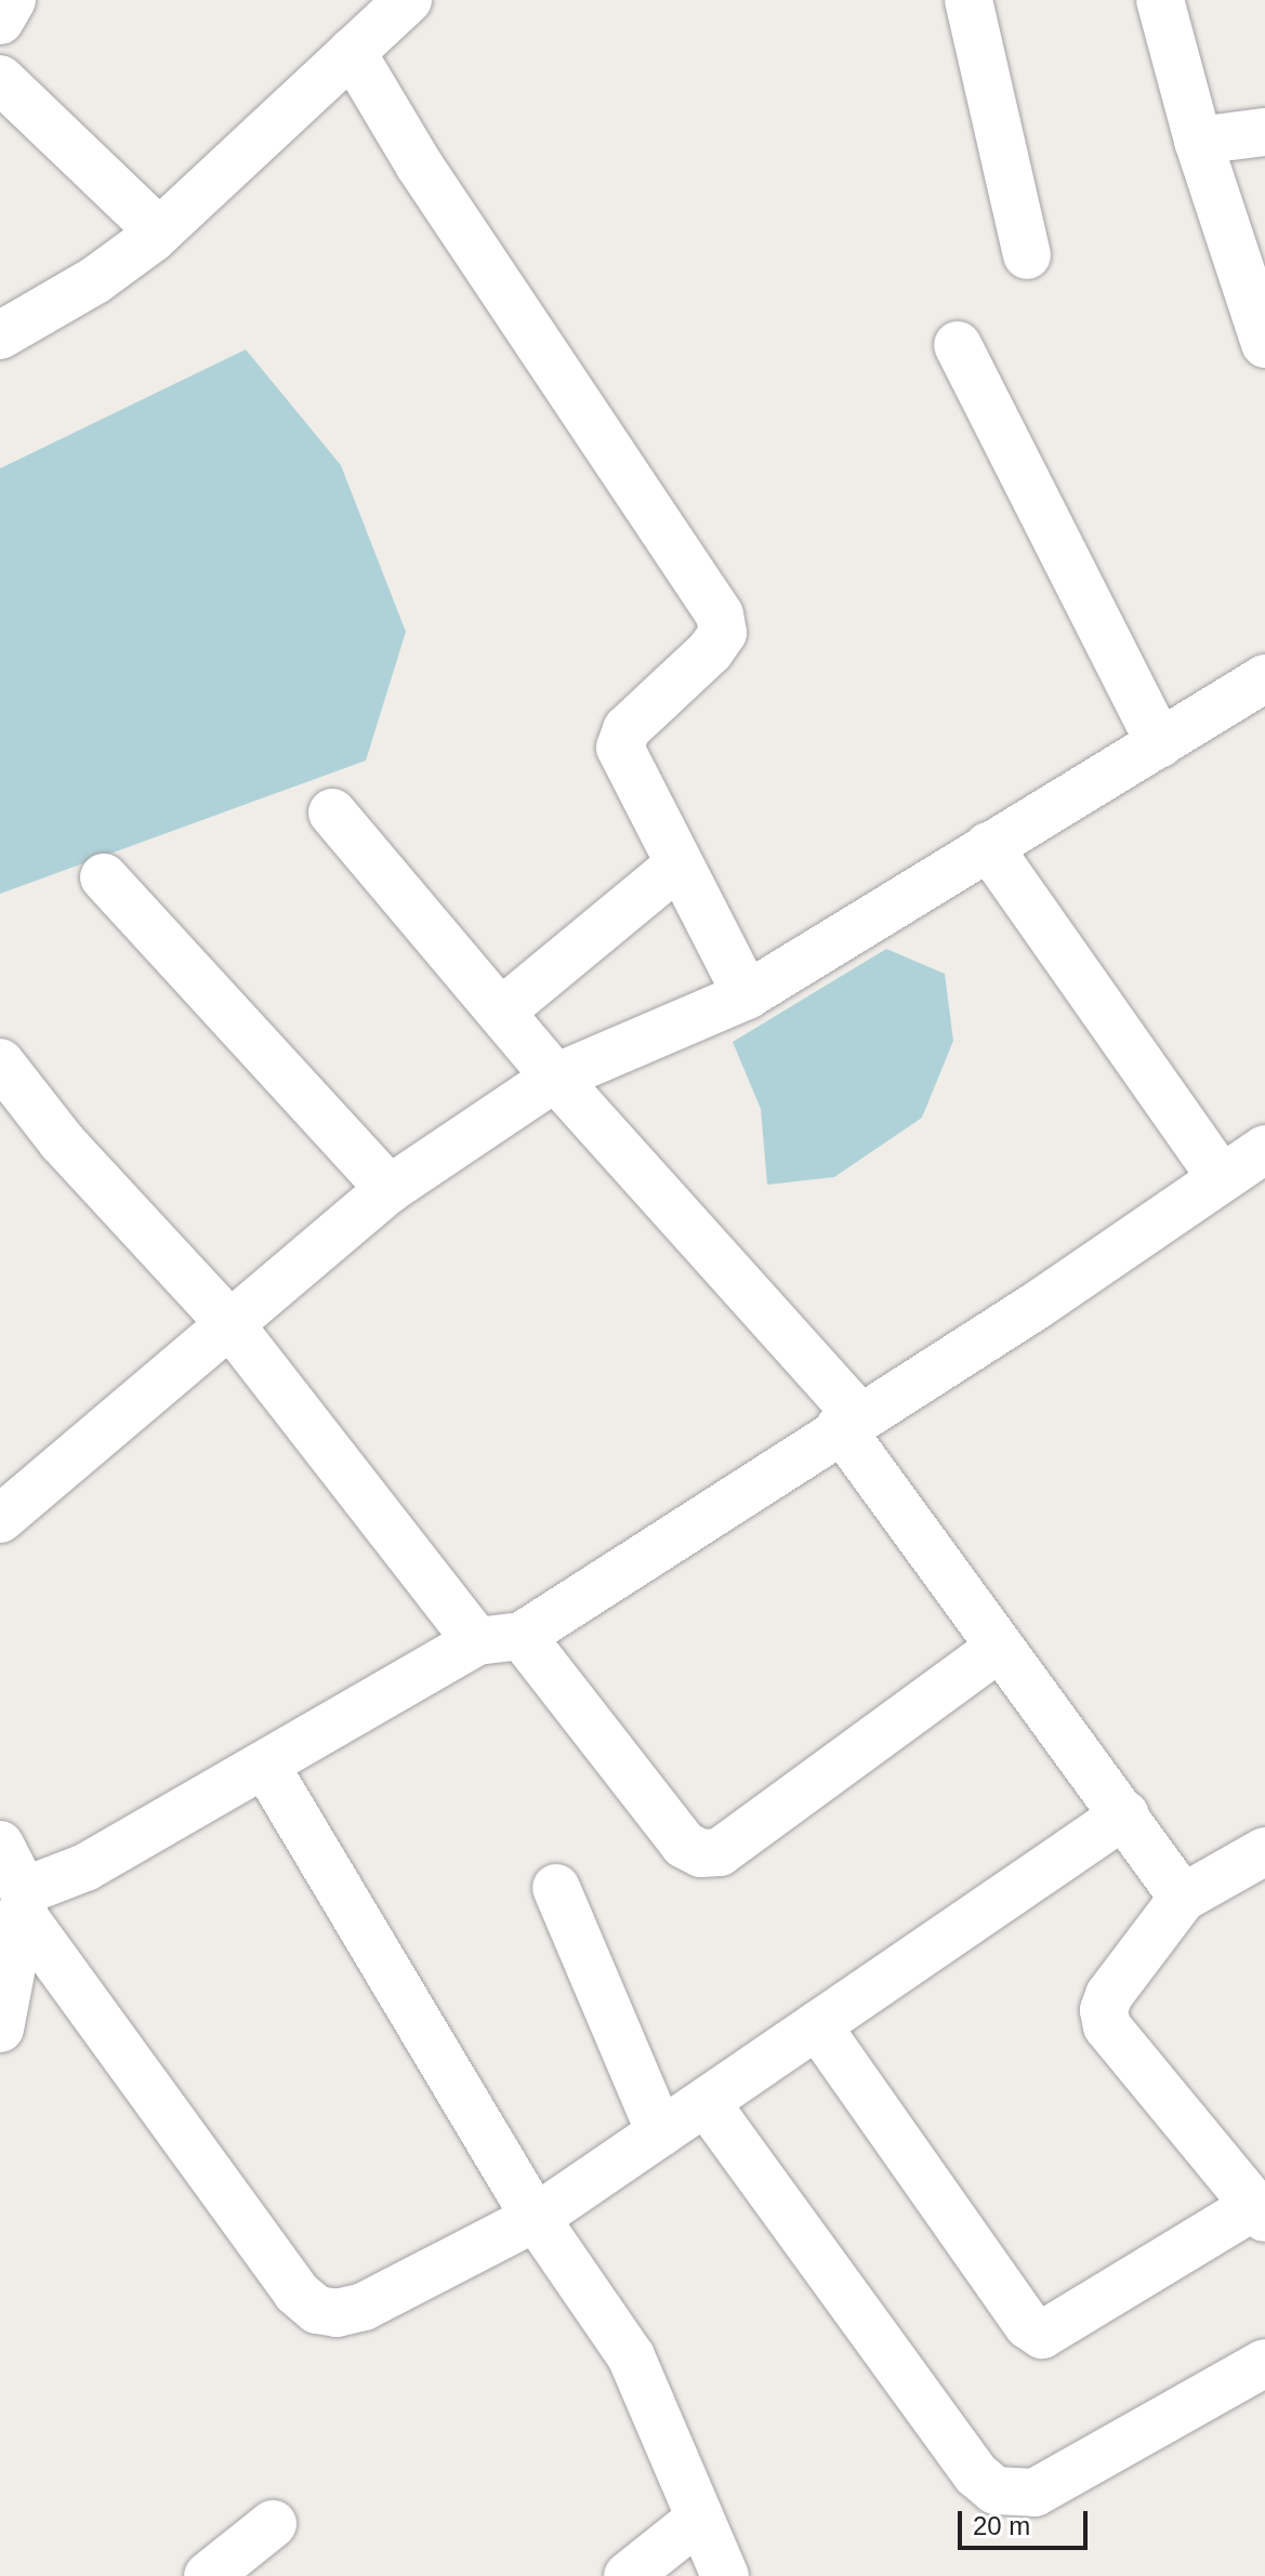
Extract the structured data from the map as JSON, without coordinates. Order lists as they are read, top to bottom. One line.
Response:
{"scale_bar":"20 m"}
